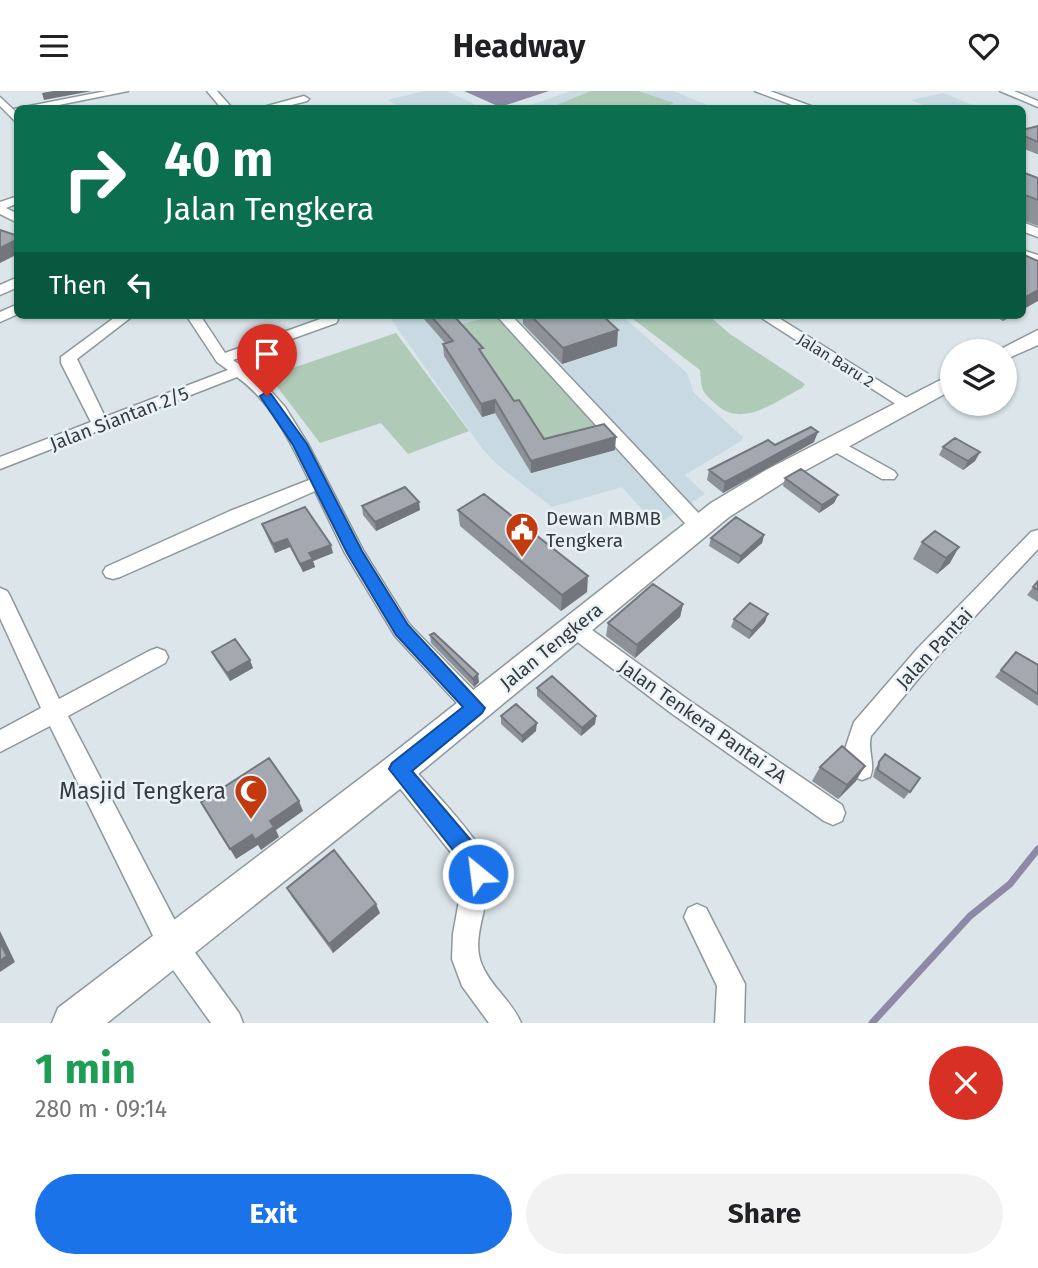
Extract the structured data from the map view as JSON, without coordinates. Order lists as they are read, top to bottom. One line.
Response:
{"streets":{"main road":["Jalan Tengkera"],"street":["Jalan Baru 2","Jalan Siantan 2/5","Jalan Pantai","Jalan Tenkera Pantai 2A"]},"crossings":[["Jalan Baru 2","Jalan Tengkera"],["Jalan Tengkera","Jalan Tenkera Pantai 2A"]],"places":{"public building":["Dewan MBMB Tengkera"],"mosque":["Masjid Tengkera"]},"page":{"header":"Headway","turn":["40 m","Jalan Tengkera"],"then":"Then","heading":["1 min","280 m · 09:14"],"buttons":["Exit","Share"]}}
